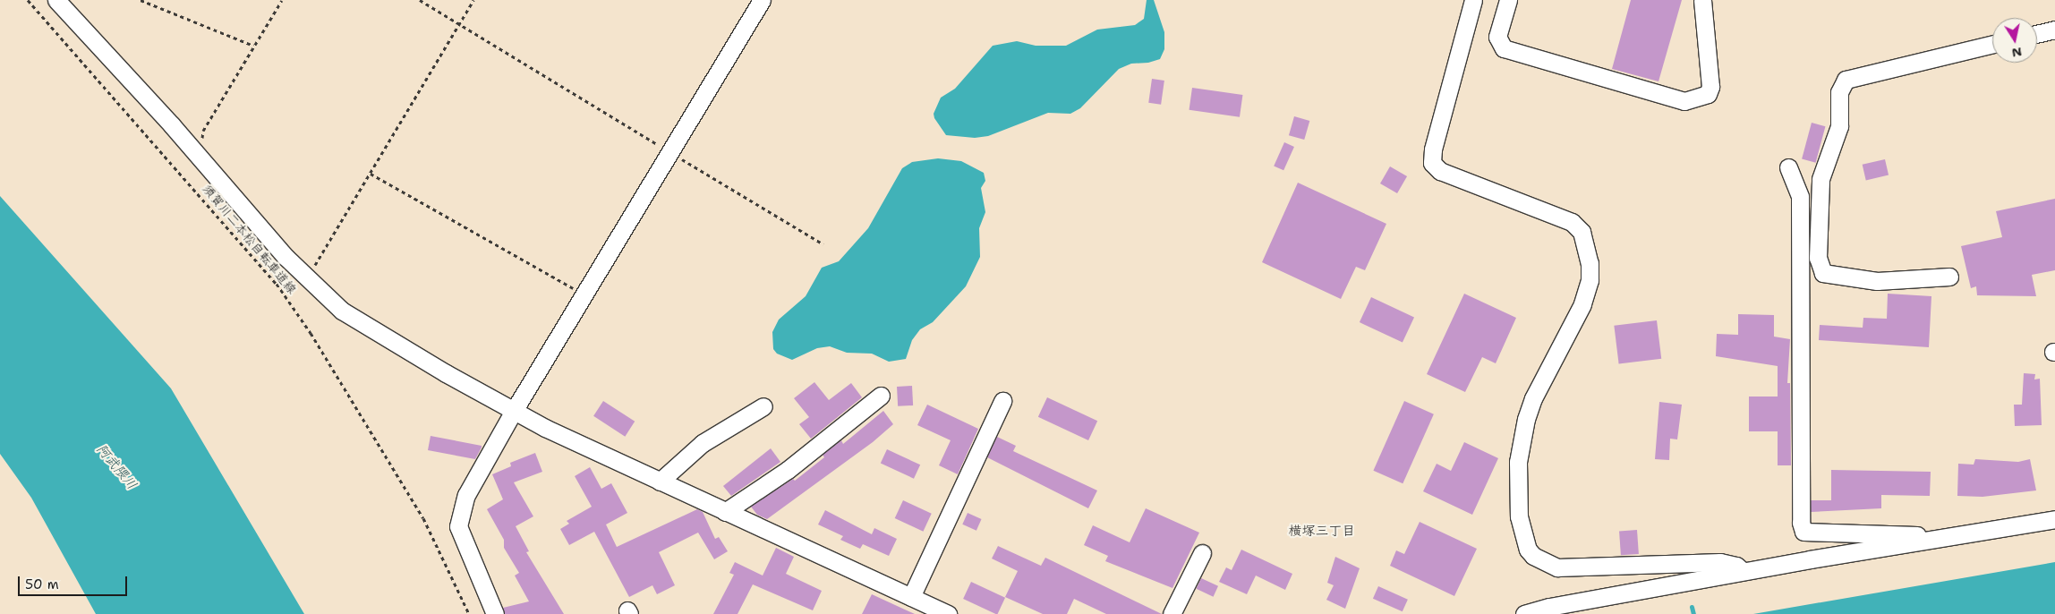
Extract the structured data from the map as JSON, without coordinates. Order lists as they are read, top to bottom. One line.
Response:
{"streets":{"path":["須賀川二本松自転車道線"]},"districts":["横塚三丁目"],"water":["阿武隈川"],"scale_bar":"50 m","north":"bottom"}
